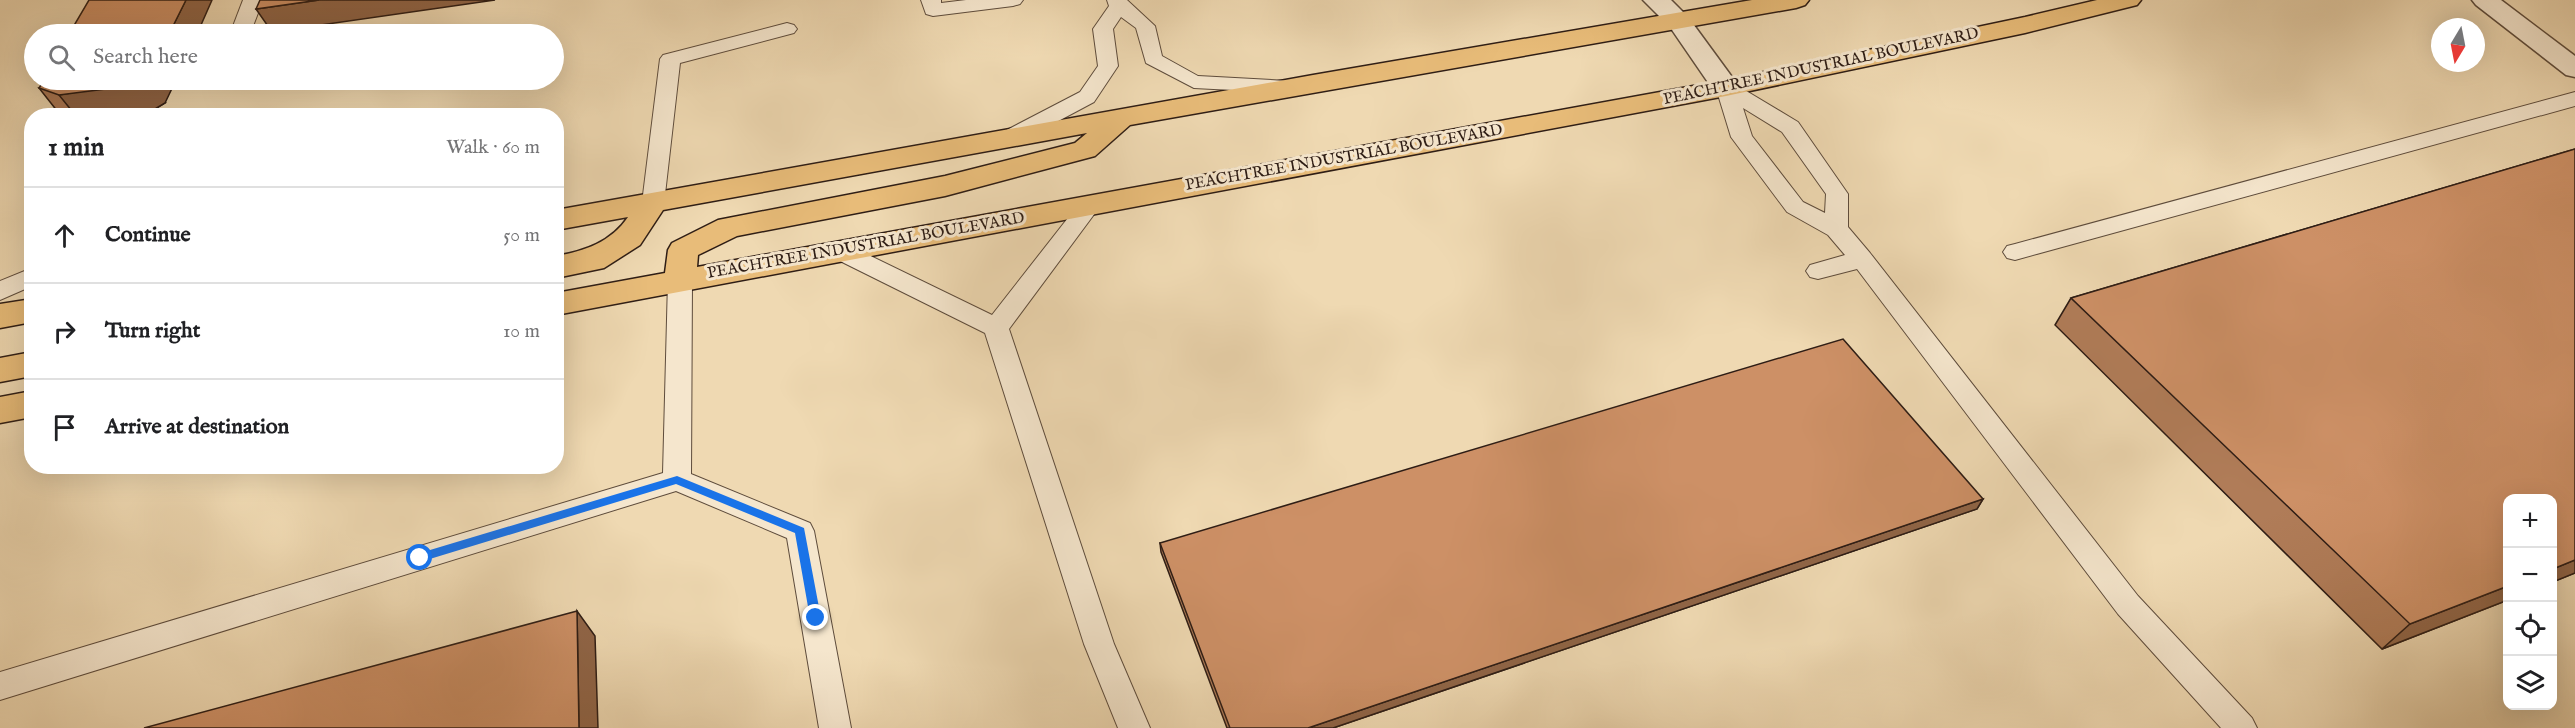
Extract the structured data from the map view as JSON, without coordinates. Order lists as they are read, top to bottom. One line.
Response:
{"streets":{"highway":["PEACHTREE INDUSTRIAL BOULEVARD"]},"north":"bottom","page":{"search":"Search here","heading":["1 min","Walk · 60 m"],"list":[["Continue","50 m"],["Turn right","10 m"],"Arrive at destination"],"map_buttons":["+","−"]}}
